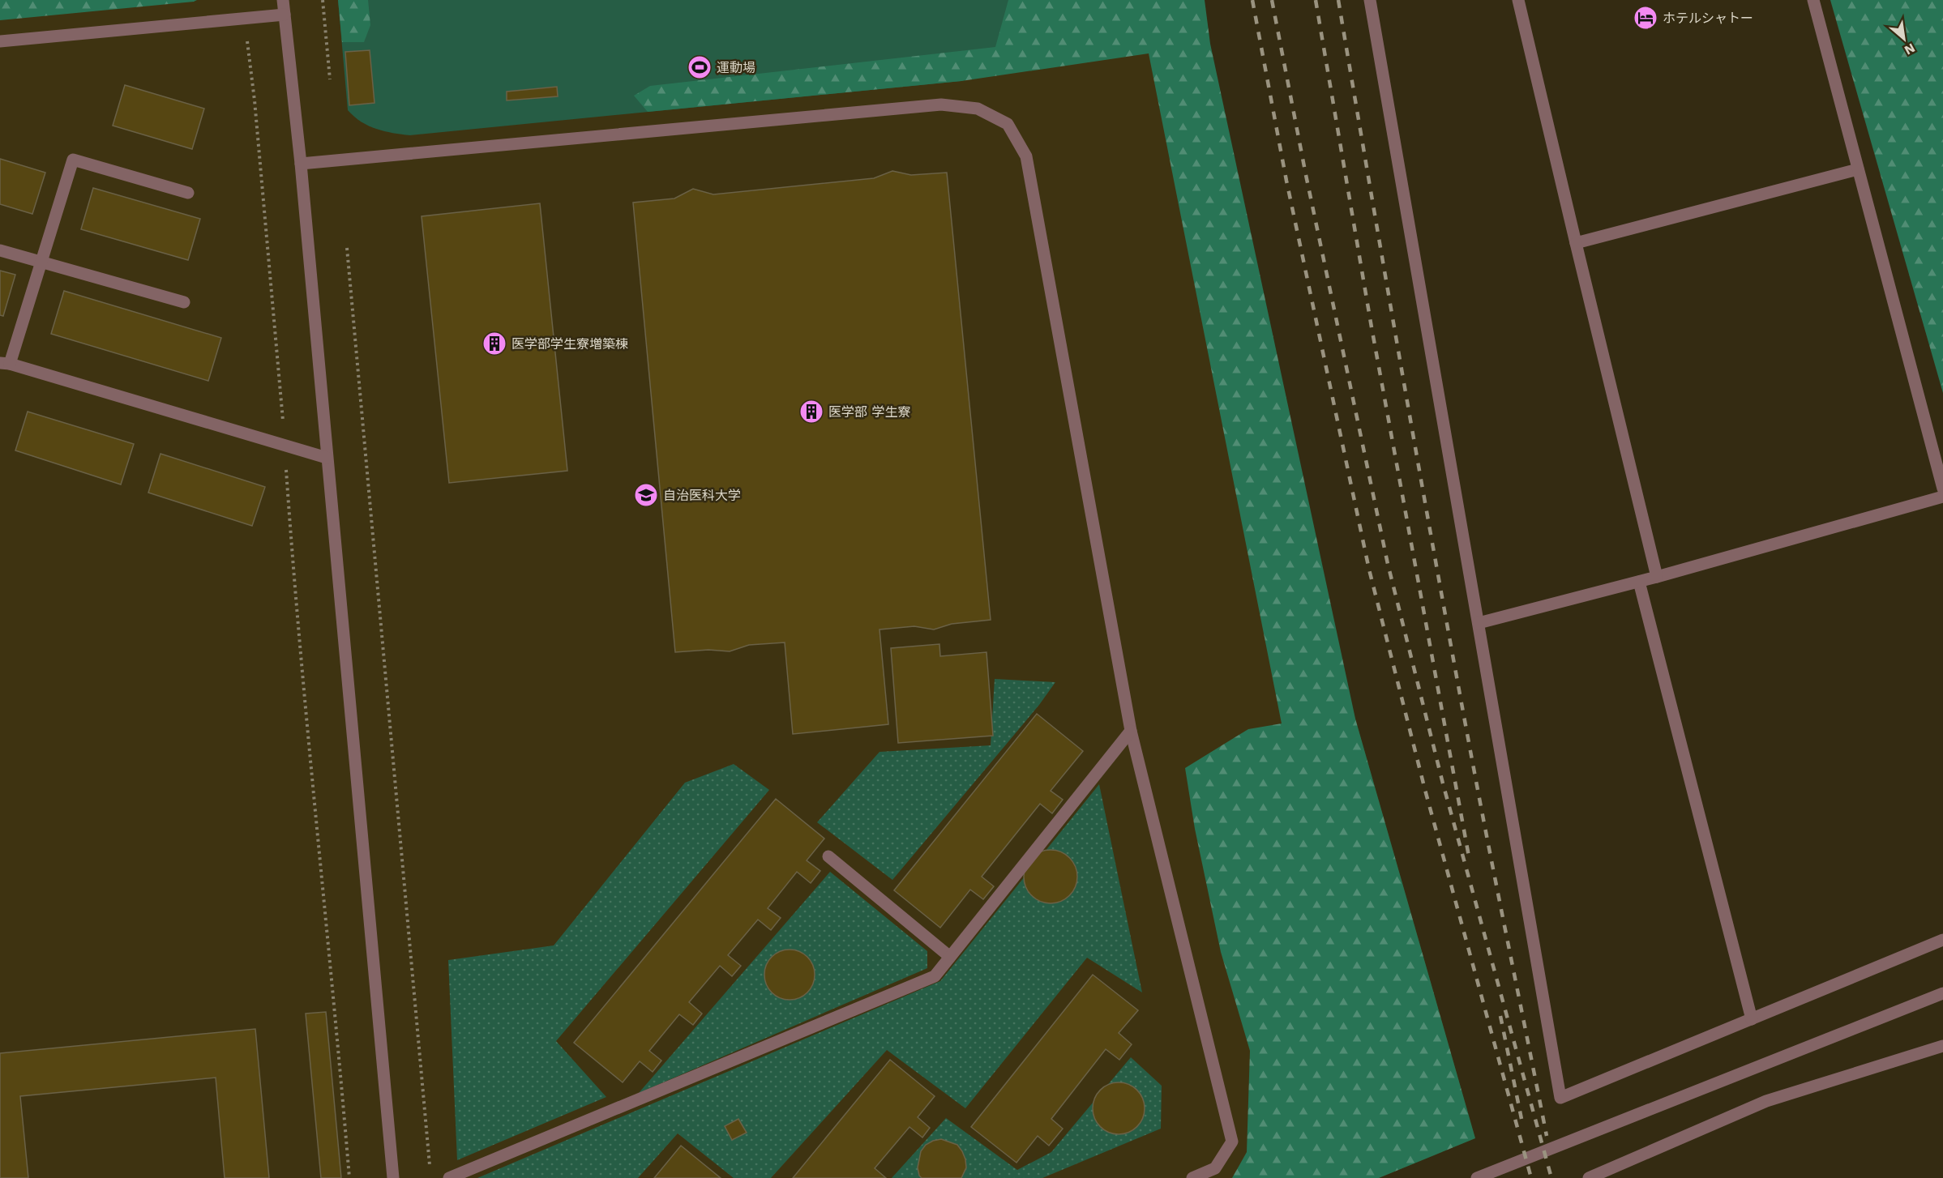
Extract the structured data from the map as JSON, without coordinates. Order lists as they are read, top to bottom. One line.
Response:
{"places":{"hotel":["ホテルシャトー"],"sports":["運動場"],"building":["医学部学生寮増築棟","医学部 学生寮"],"school or university":["自治医科大学"]},"north":"bottom right"}
